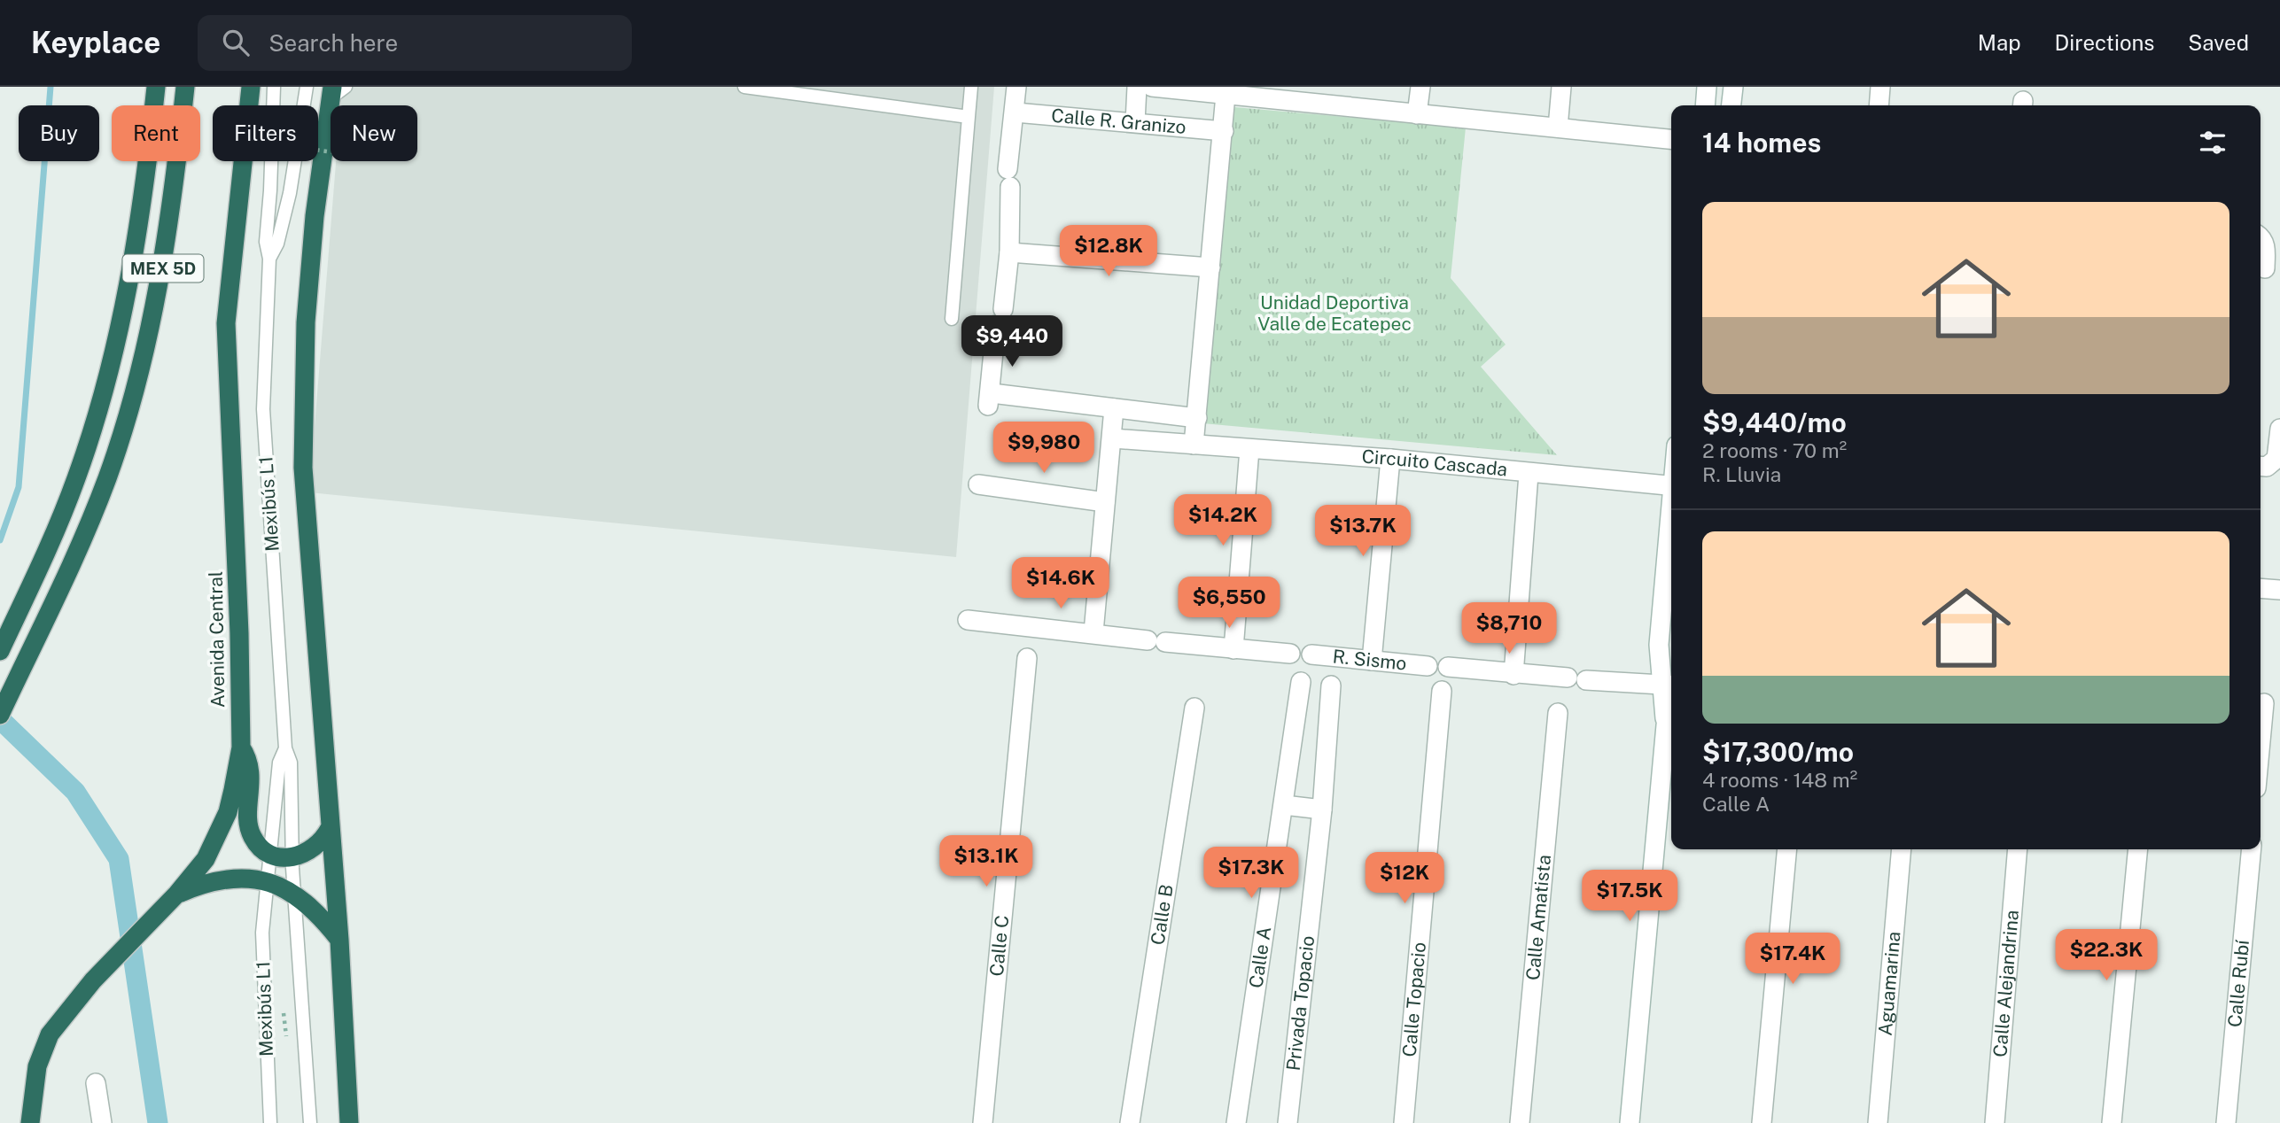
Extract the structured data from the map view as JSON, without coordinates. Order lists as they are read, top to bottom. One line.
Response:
{"streets":{"highway":["MEX 5D","Avenida Central"],"street":["Calle R. Granizo","Circuito Cascada","R. Sismo","Calle B","Calle Amatista","Calle C","Calle A","Aguamarina","Calle Alejandrina","Calle Rubí","Calle Topacio","Privada Topacio"],"lane":["Mexibús L1"]},"parks":["Unidad Deportiva Valle de Ecatepec"],"page":{"header":"Keyplace","search":"Search here","nav":["Map","Directions","Saved"],"chip":["Buy","Rent","Filters","New"],"heading":"14 homes","list":[{"name":"$9,440/mo","note":"2 rooms · 70 m² · R. Lluvia"},{"name":"$17,300/mo","note":"4 rooms · 148 m² · Calle A"}],"price":["$12.8K","$9,440","$9,980","$14.2K","$13.7K","$14.6K","$6,550","$8,710","$13.1K","$17.3K","$12K","$17.5K","$22.3K","$17.4K"]}}
